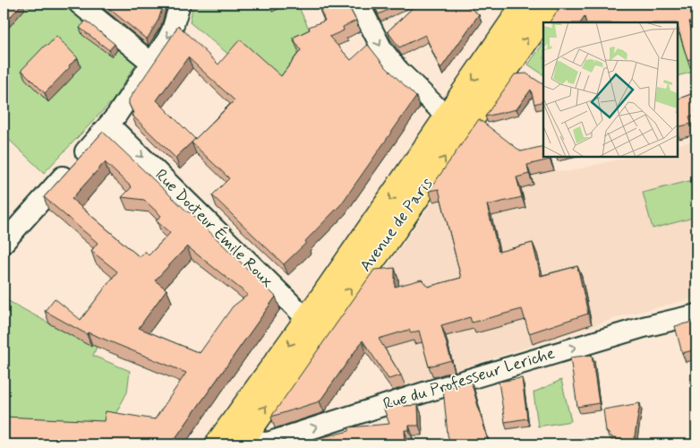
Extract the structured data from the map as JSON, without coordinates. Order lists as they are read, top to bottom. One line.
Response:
{"streets":{"main road":["Avenue de Paris"],"street":["Rue Docteur Émile Roux","Rue du Professeur Leriche"]},"crossings":[["Avenue de Paris","Rue Docteur Émile Roux"],["Avenue de Paris","Rue du Professeur Leriche"]],"one_way":["Rue Docteur Émile Roux","Rue du Professeur Leriche"]}
